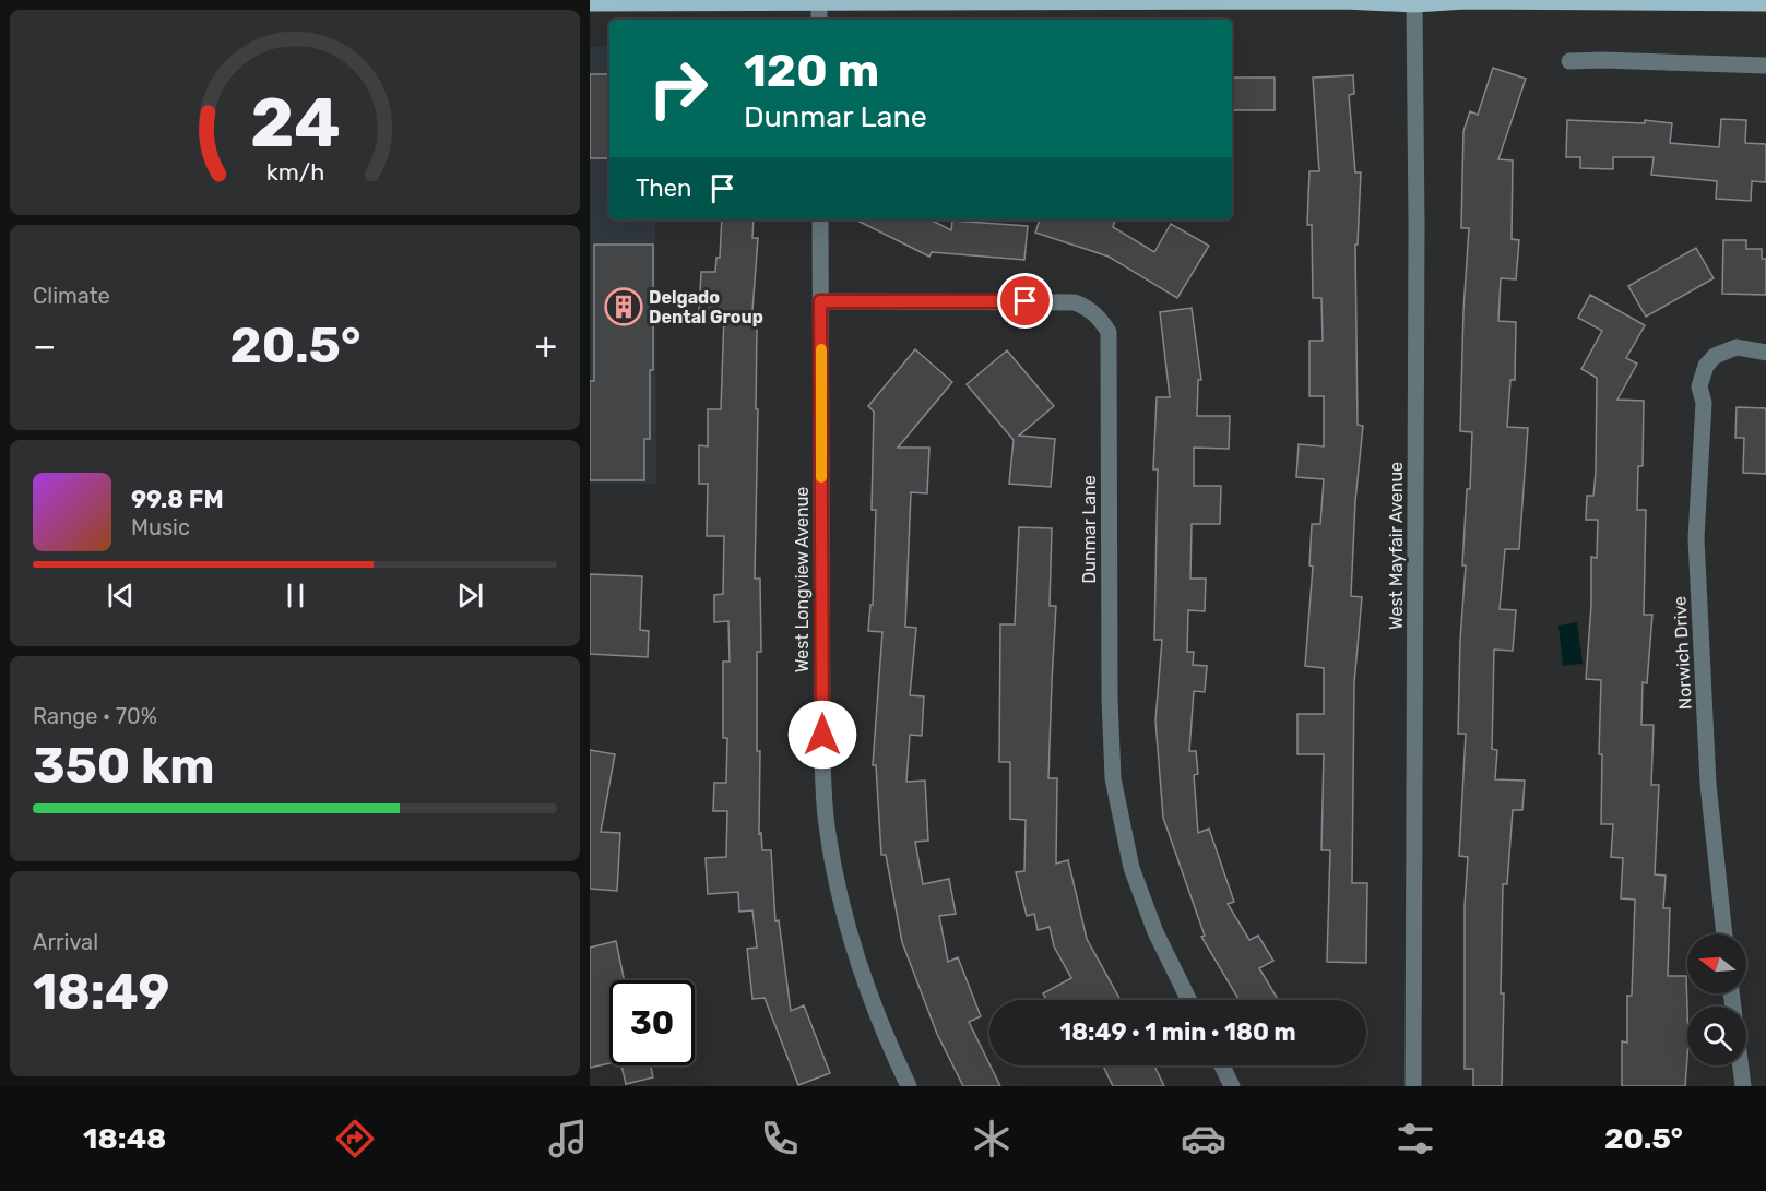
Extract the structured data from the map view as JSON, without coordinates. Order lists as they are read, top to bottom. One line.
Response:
{"streets":{"street":["Dunmar Lane","West Mayfair Avenue","West Longview Avenue","Norwich Drive"]},"crossings":[["Dunmar Lane","West Longview Avenue"]],"places":{"building":["Delgado Dental Group"]},"north":"left","page":{"turn":["120 m","Dunmar Lane"],"then":"Then","tile":["Climate",["Range · 70%","350 km"],["Arrival","18:49"]],"heat":["−","20.5°","+"],"song":["99.8 FM","Music"],"limit":"30","trip":"18:49 · 1 min · 180 m","tabs":["18:48","20.5°"],"gauge":["24","km/h"]}}
